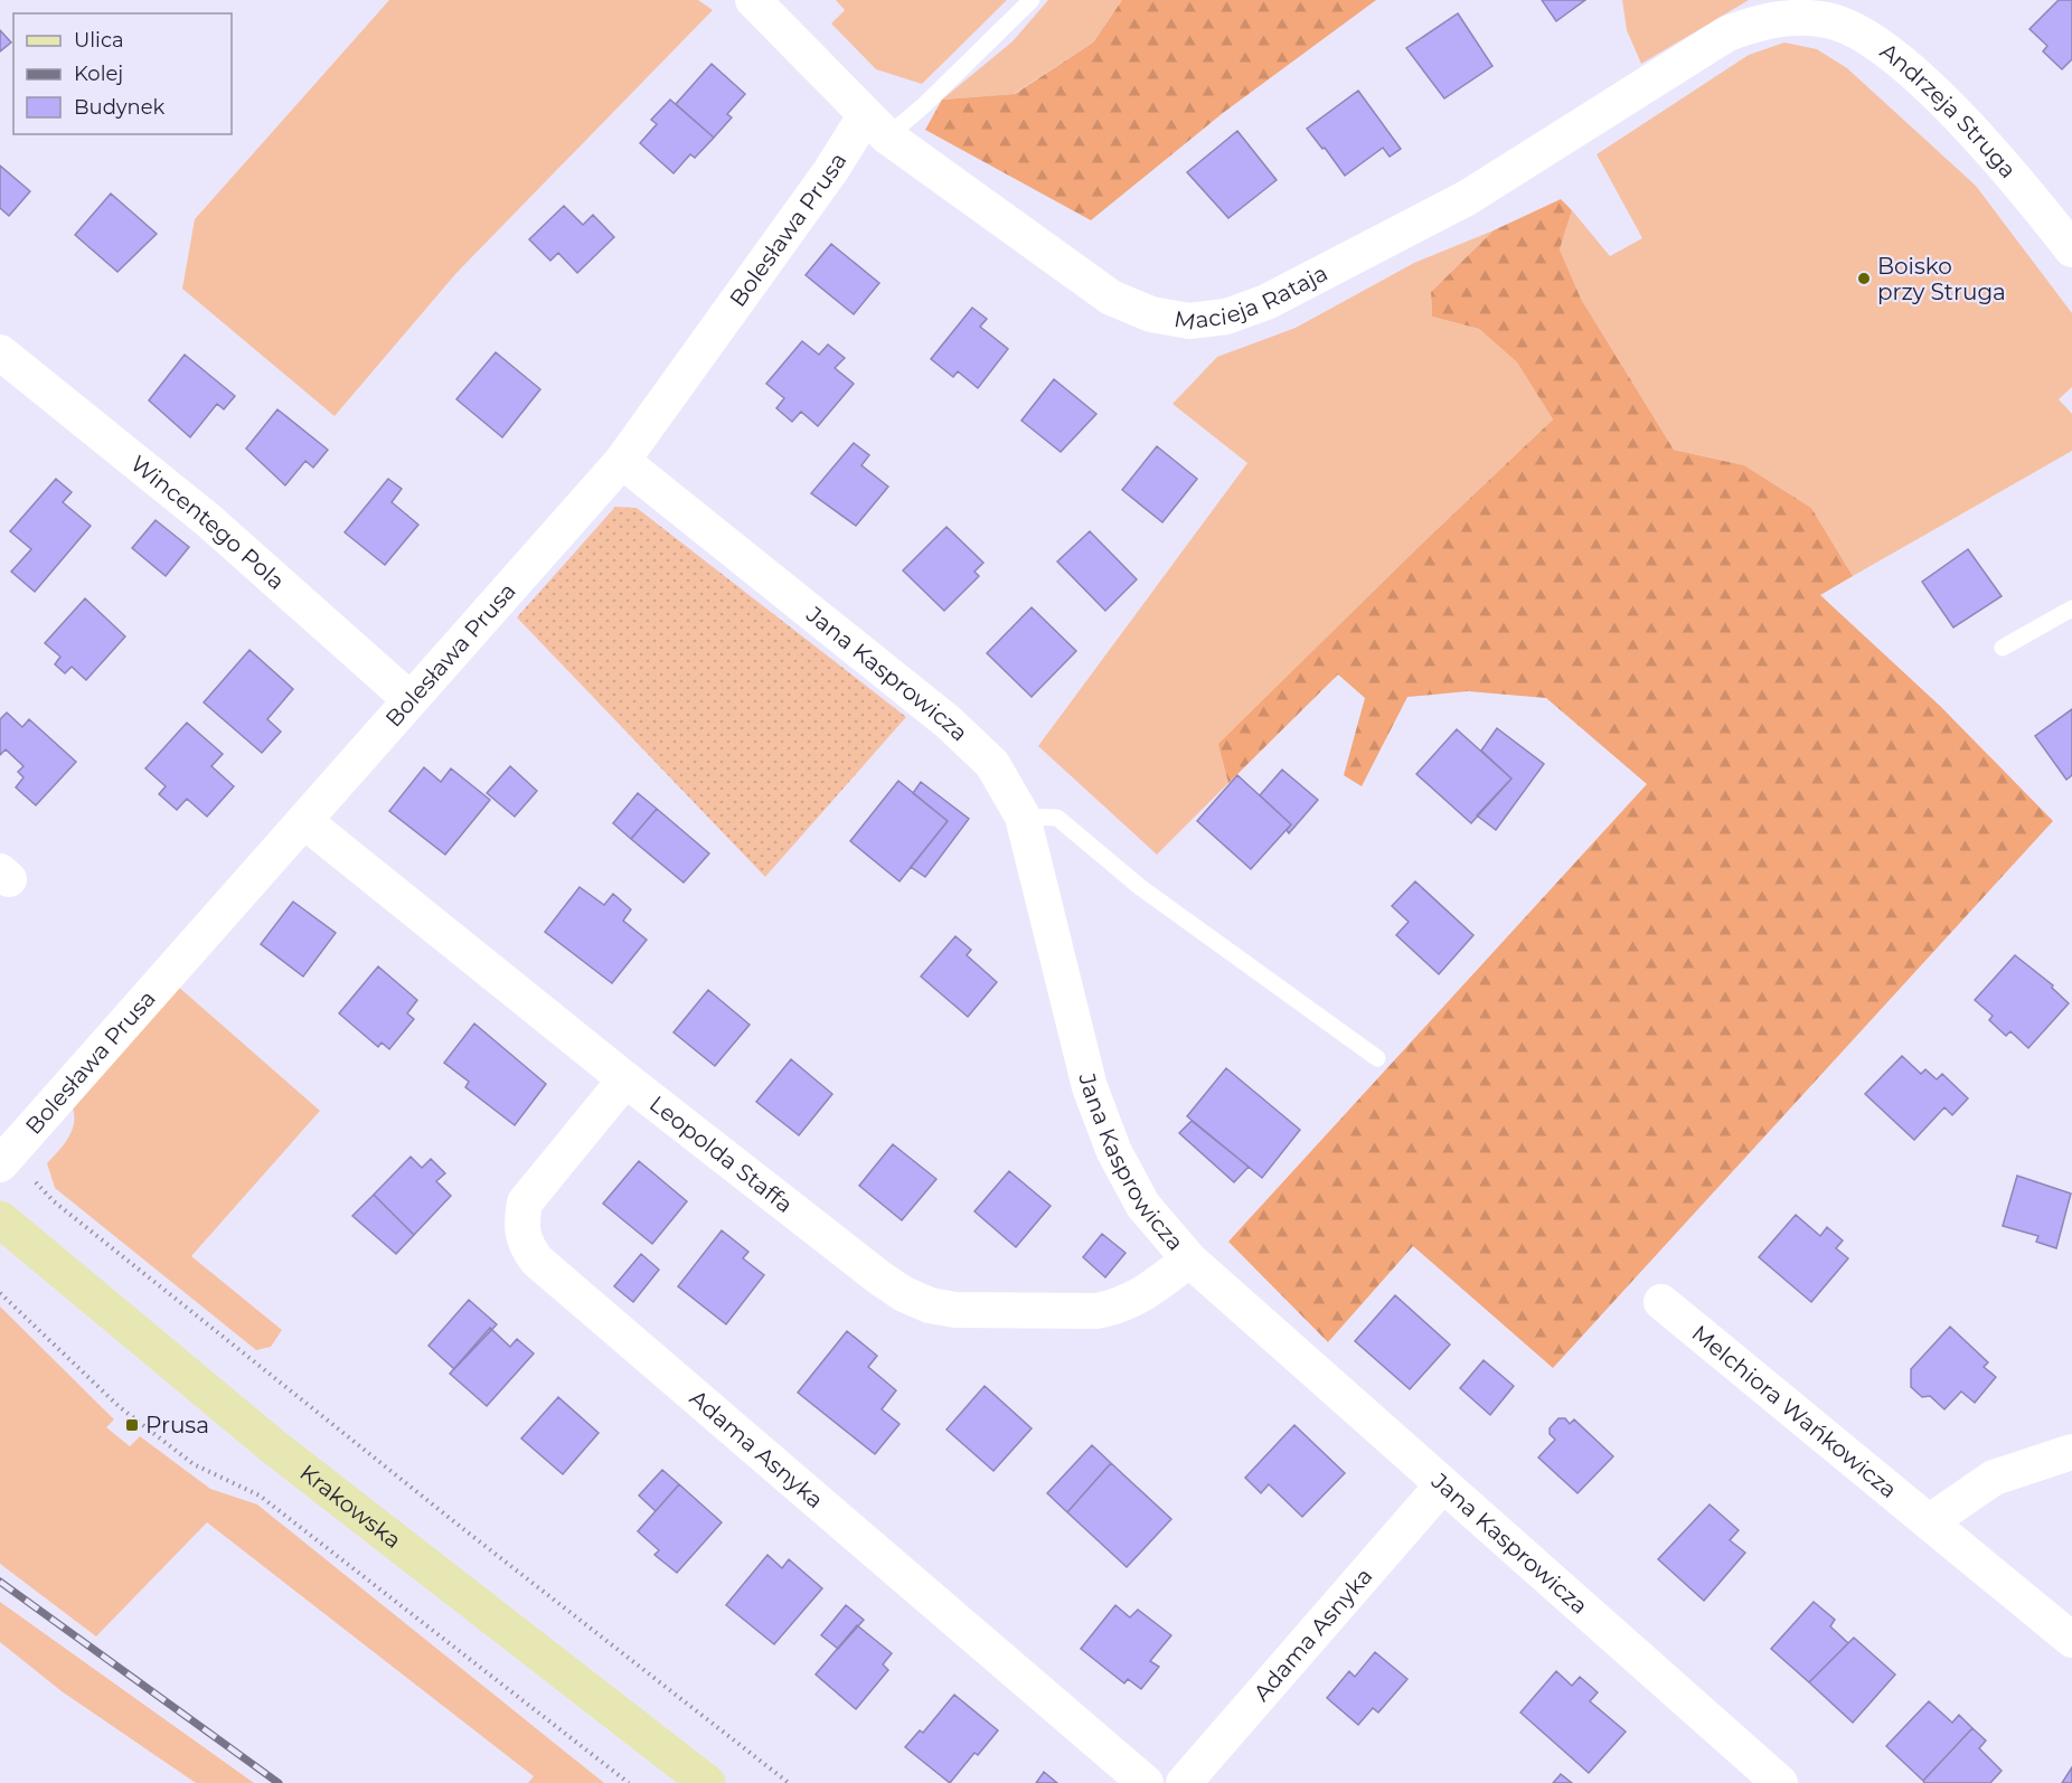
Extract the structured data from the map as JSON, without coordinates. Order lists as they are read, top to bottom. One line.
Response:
{"streets":{"main road":["Krakowska"],"street":["Andrzeja Struga","Bolesława Prusa","Macieja Rataja","Wincentego Pola","Jana Kasprowicza","Leopolda Staffa","Melchiora Wańkowicza","Adama Asnyka"]},"crossings":[["Andrzeja Struga","Macieja Rataja"],["Bolesława Prusa","Macieja Rataja"],["Bolesława Prusa","Wincentego Pola"],["Bolesława Prusa","Jana Kasprowicza"],["Bolesława Prusa","Leopolda Staffa"],["Jana Kasprowicza","Leopolda Staffa"],["Jana Kasprowicza","Adama Asnyka"],["Leopolda Staffa","Adama Asnyka"]],"places":{"other":["Boisko przy Struga"],"transit":["Prusa"]},"legend":["Ulica","Kolej","Budynek"]}
